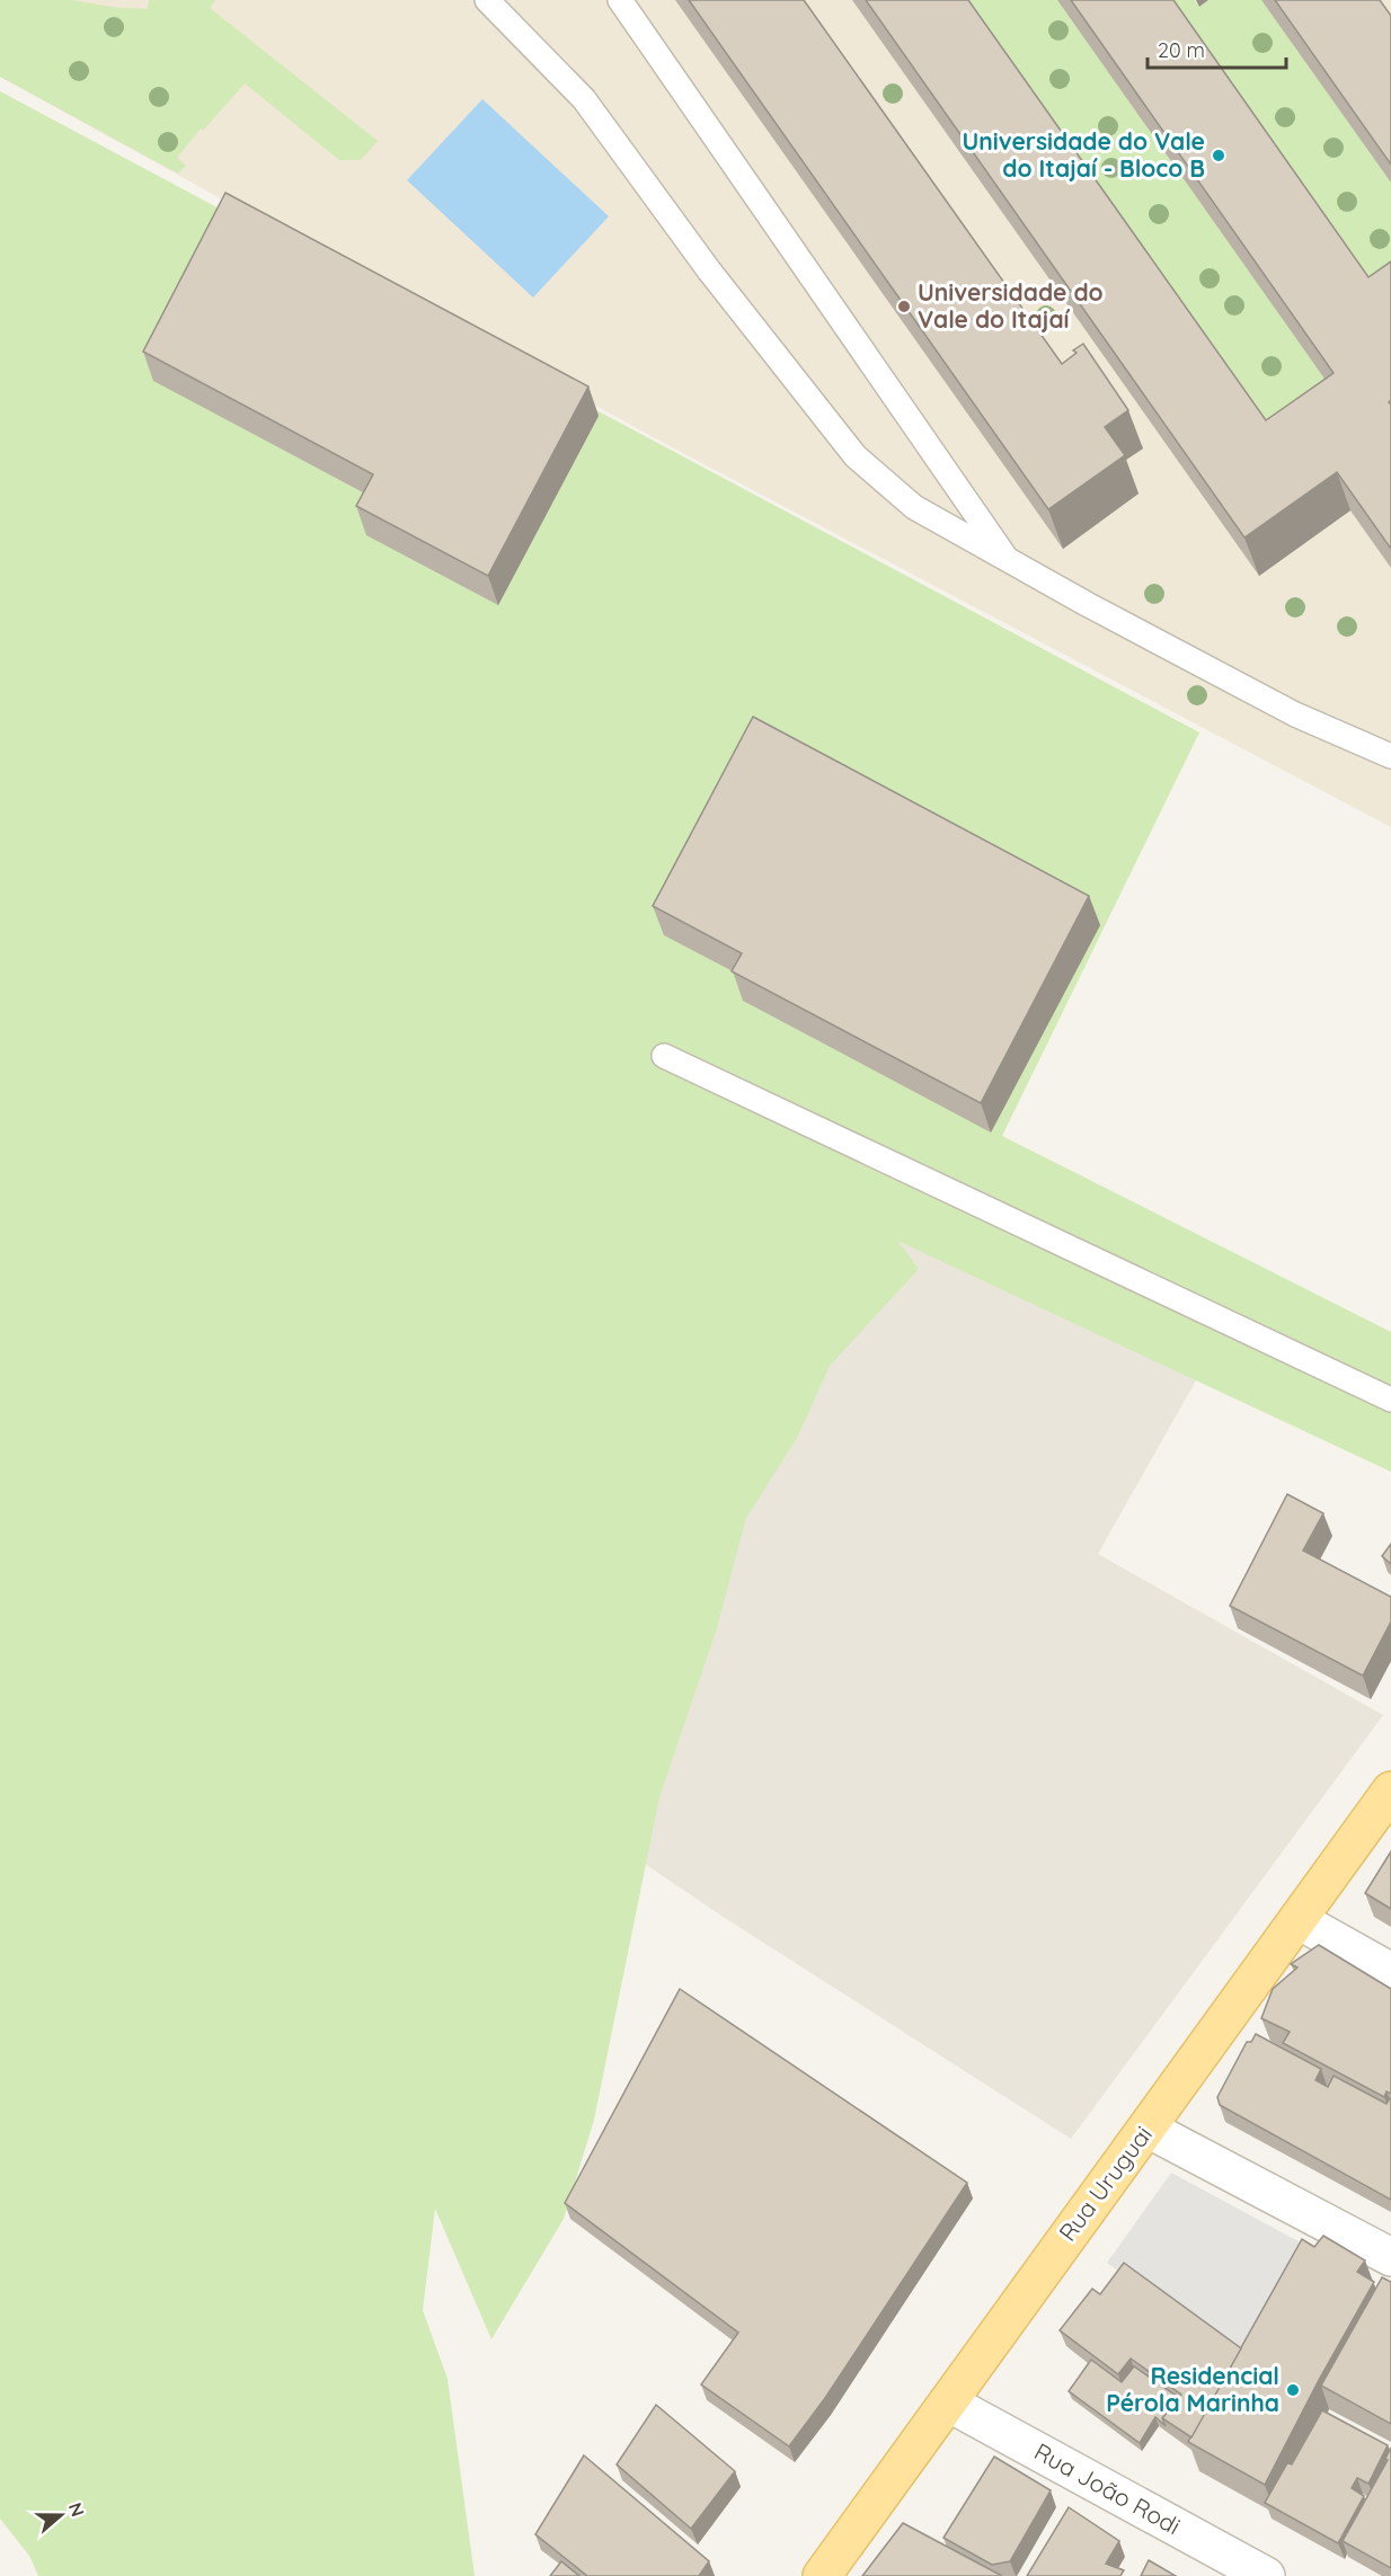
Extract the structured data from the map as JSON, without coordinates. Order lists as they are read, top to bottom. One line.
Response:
{"streets":{"main road":["Rua Uruguai"],"street":["Rua João Rodi"]},"crossings":[["Rua Uruguai","Rua João Rodi"]],"places":["Universidade do Vale do Itajaí - Bloco B","Universidade do Vale do Itajaí","Residencial Pérola Marinha"],"scale_bar":"20 m","north":"right"}
